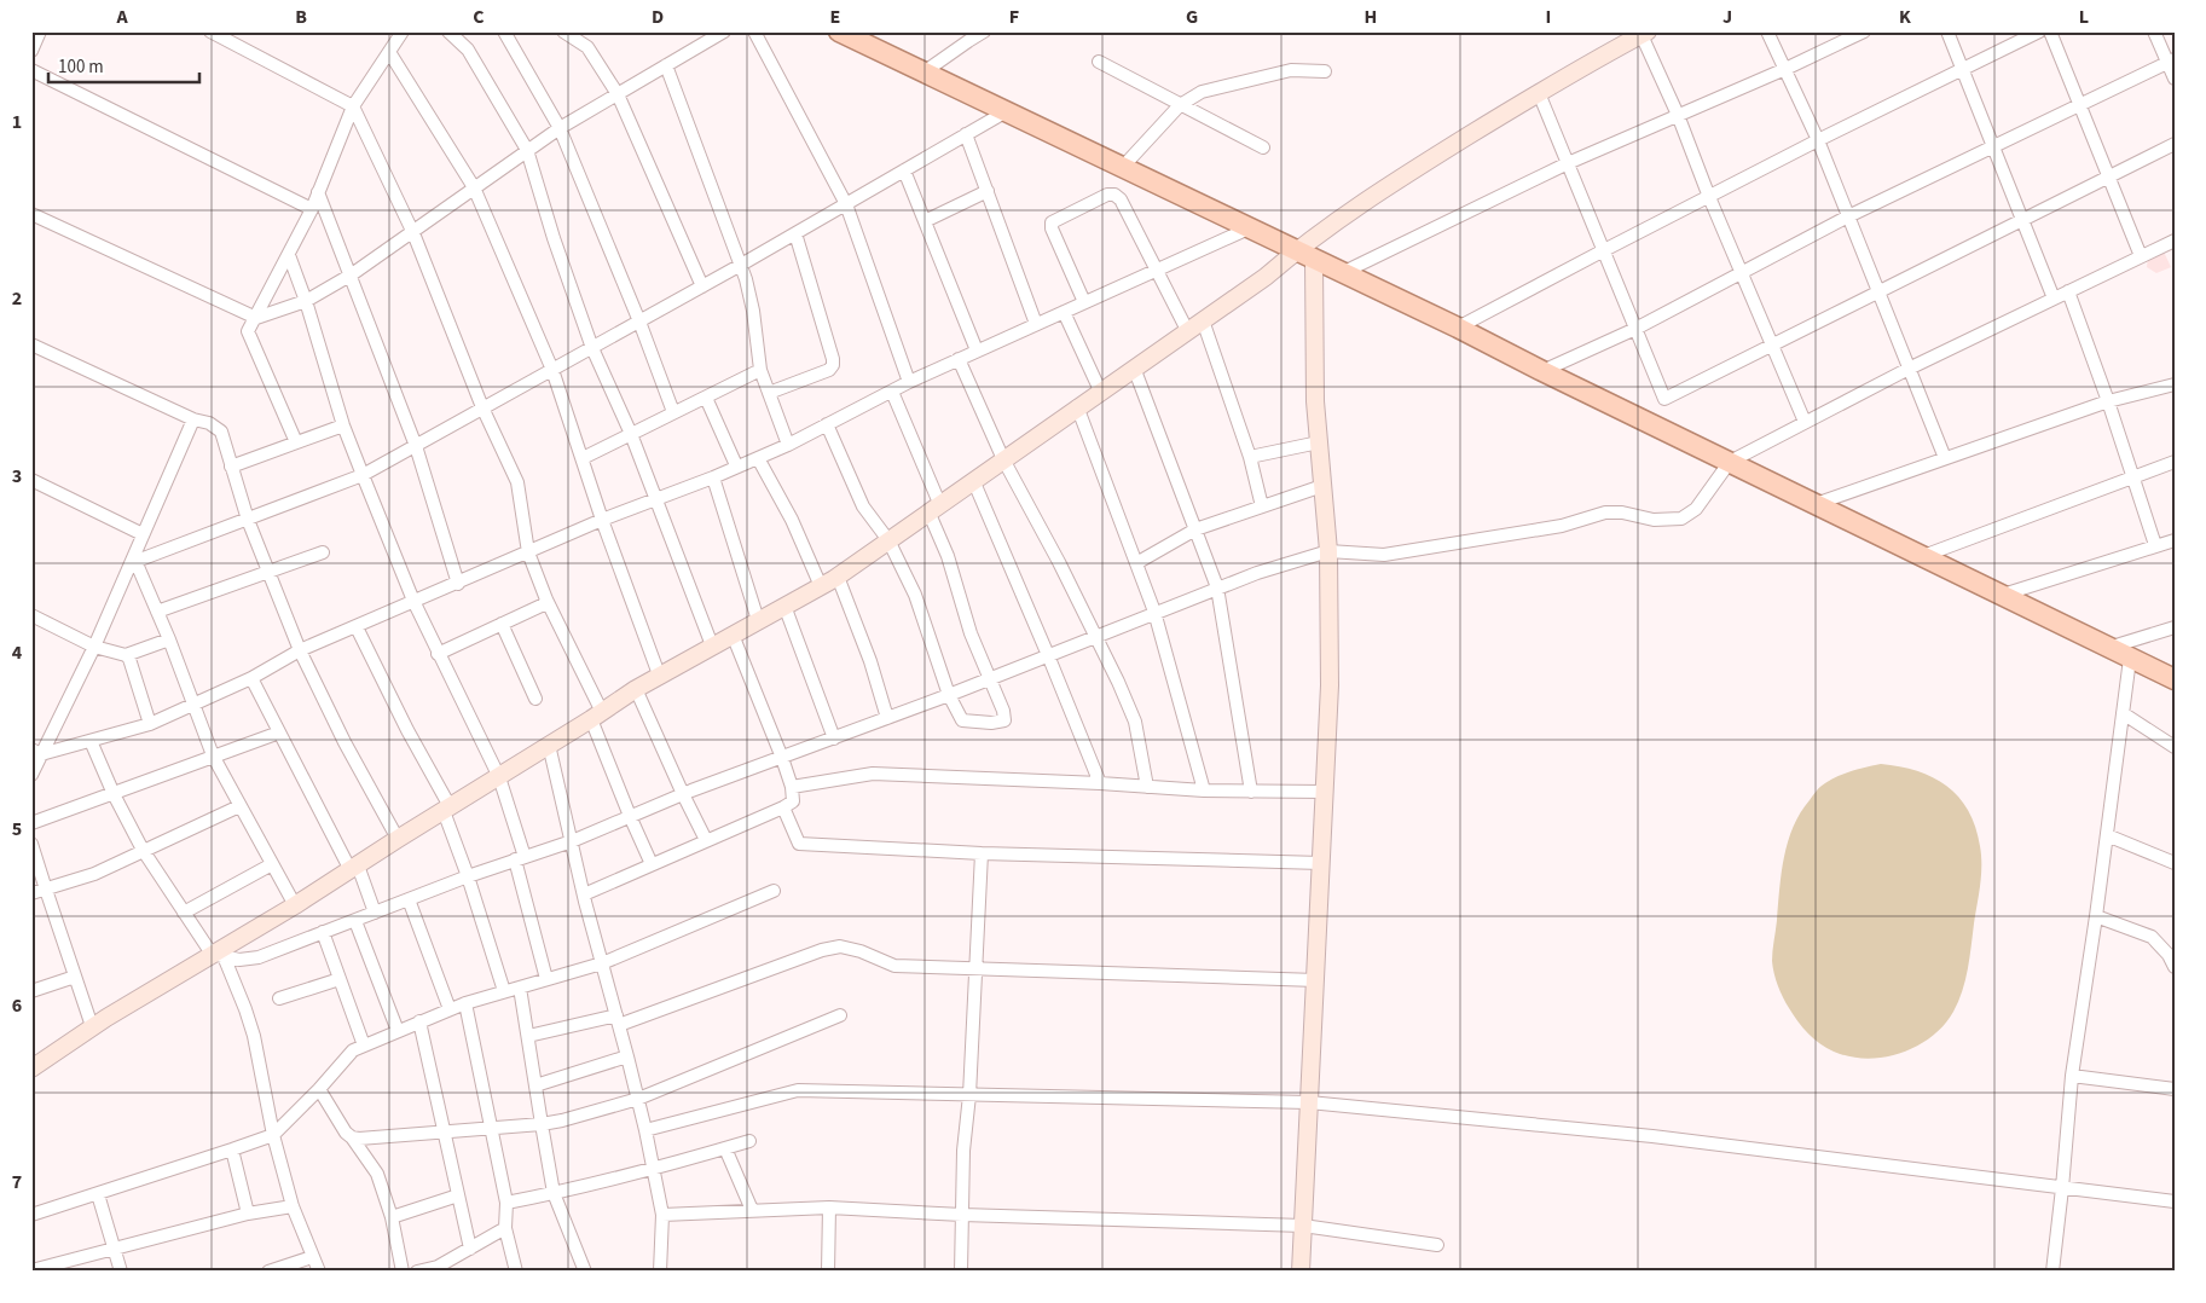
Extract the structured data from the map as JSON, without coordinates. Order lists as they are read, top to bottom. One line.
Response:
{"scale_bar":"100 m","grid":{"columns":["A","B","C","D","E","F","G","H","I","J","K","L"],"rows":["1","2","3","4","5","6","7"]}}
